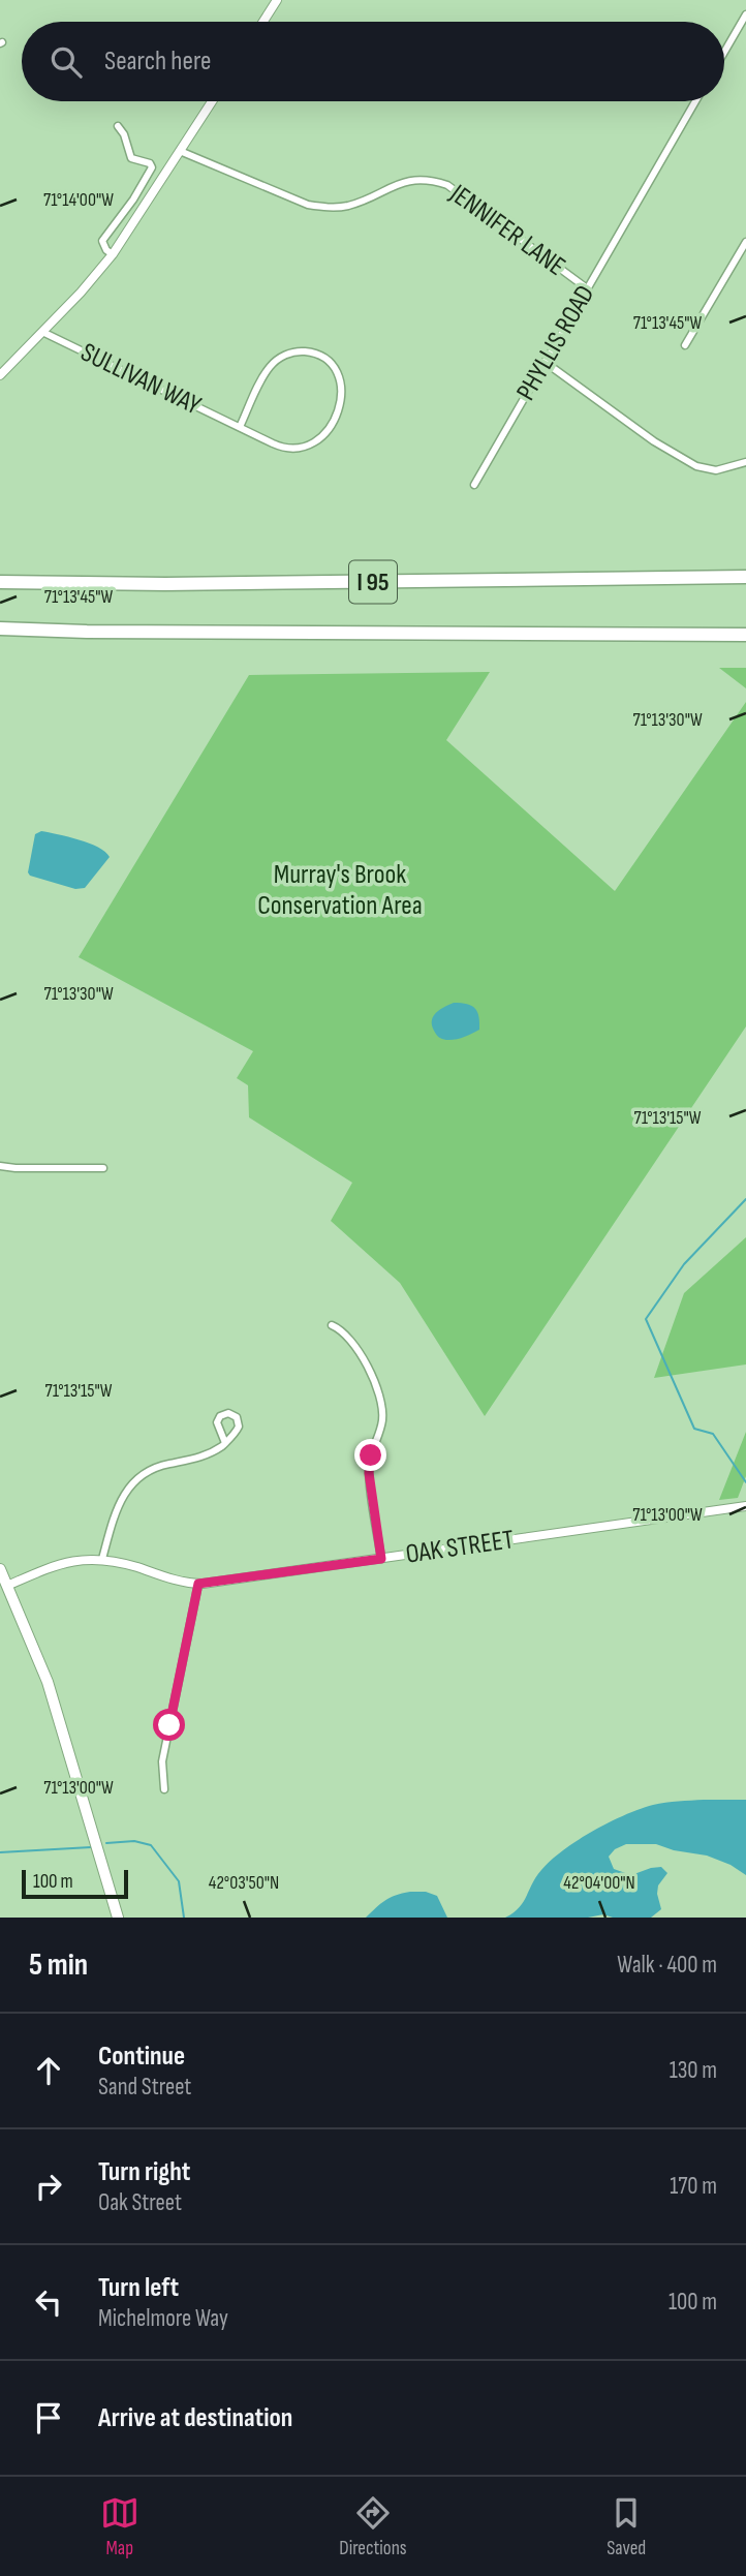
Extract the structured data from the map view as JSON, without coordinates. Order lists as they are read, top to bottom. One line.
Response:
{"streets":{"highway":["I 95"],"street":["JENNIFER LANE","PHYLLIS ROAD","SULLIVAN WAY","OAK STREET"]},"crossings":[["JENNIFER LANE","PHYLLIS ROAD"]],"parks":["Murray's Brook Conservation Area"],"scale_bar":"100 m","page":{"search":"Search here","scale":"100 m","heading":["5 min","Walk · 400 m"],"list":[["Continue","Sand Street","130 m"],["Turn right","Oak Street","170 m"],["Turn left","Michelmore Way","100 m"],"Arrive at destination"],"nav":["Map","Directions","Saved"]},"coordinates":["71°14'00\"W","71°13'45\"W","71°13'30\"W","71°13'15\"W","71°13'00\"W","42°03'50\"N","42°04'00\"N"]}
